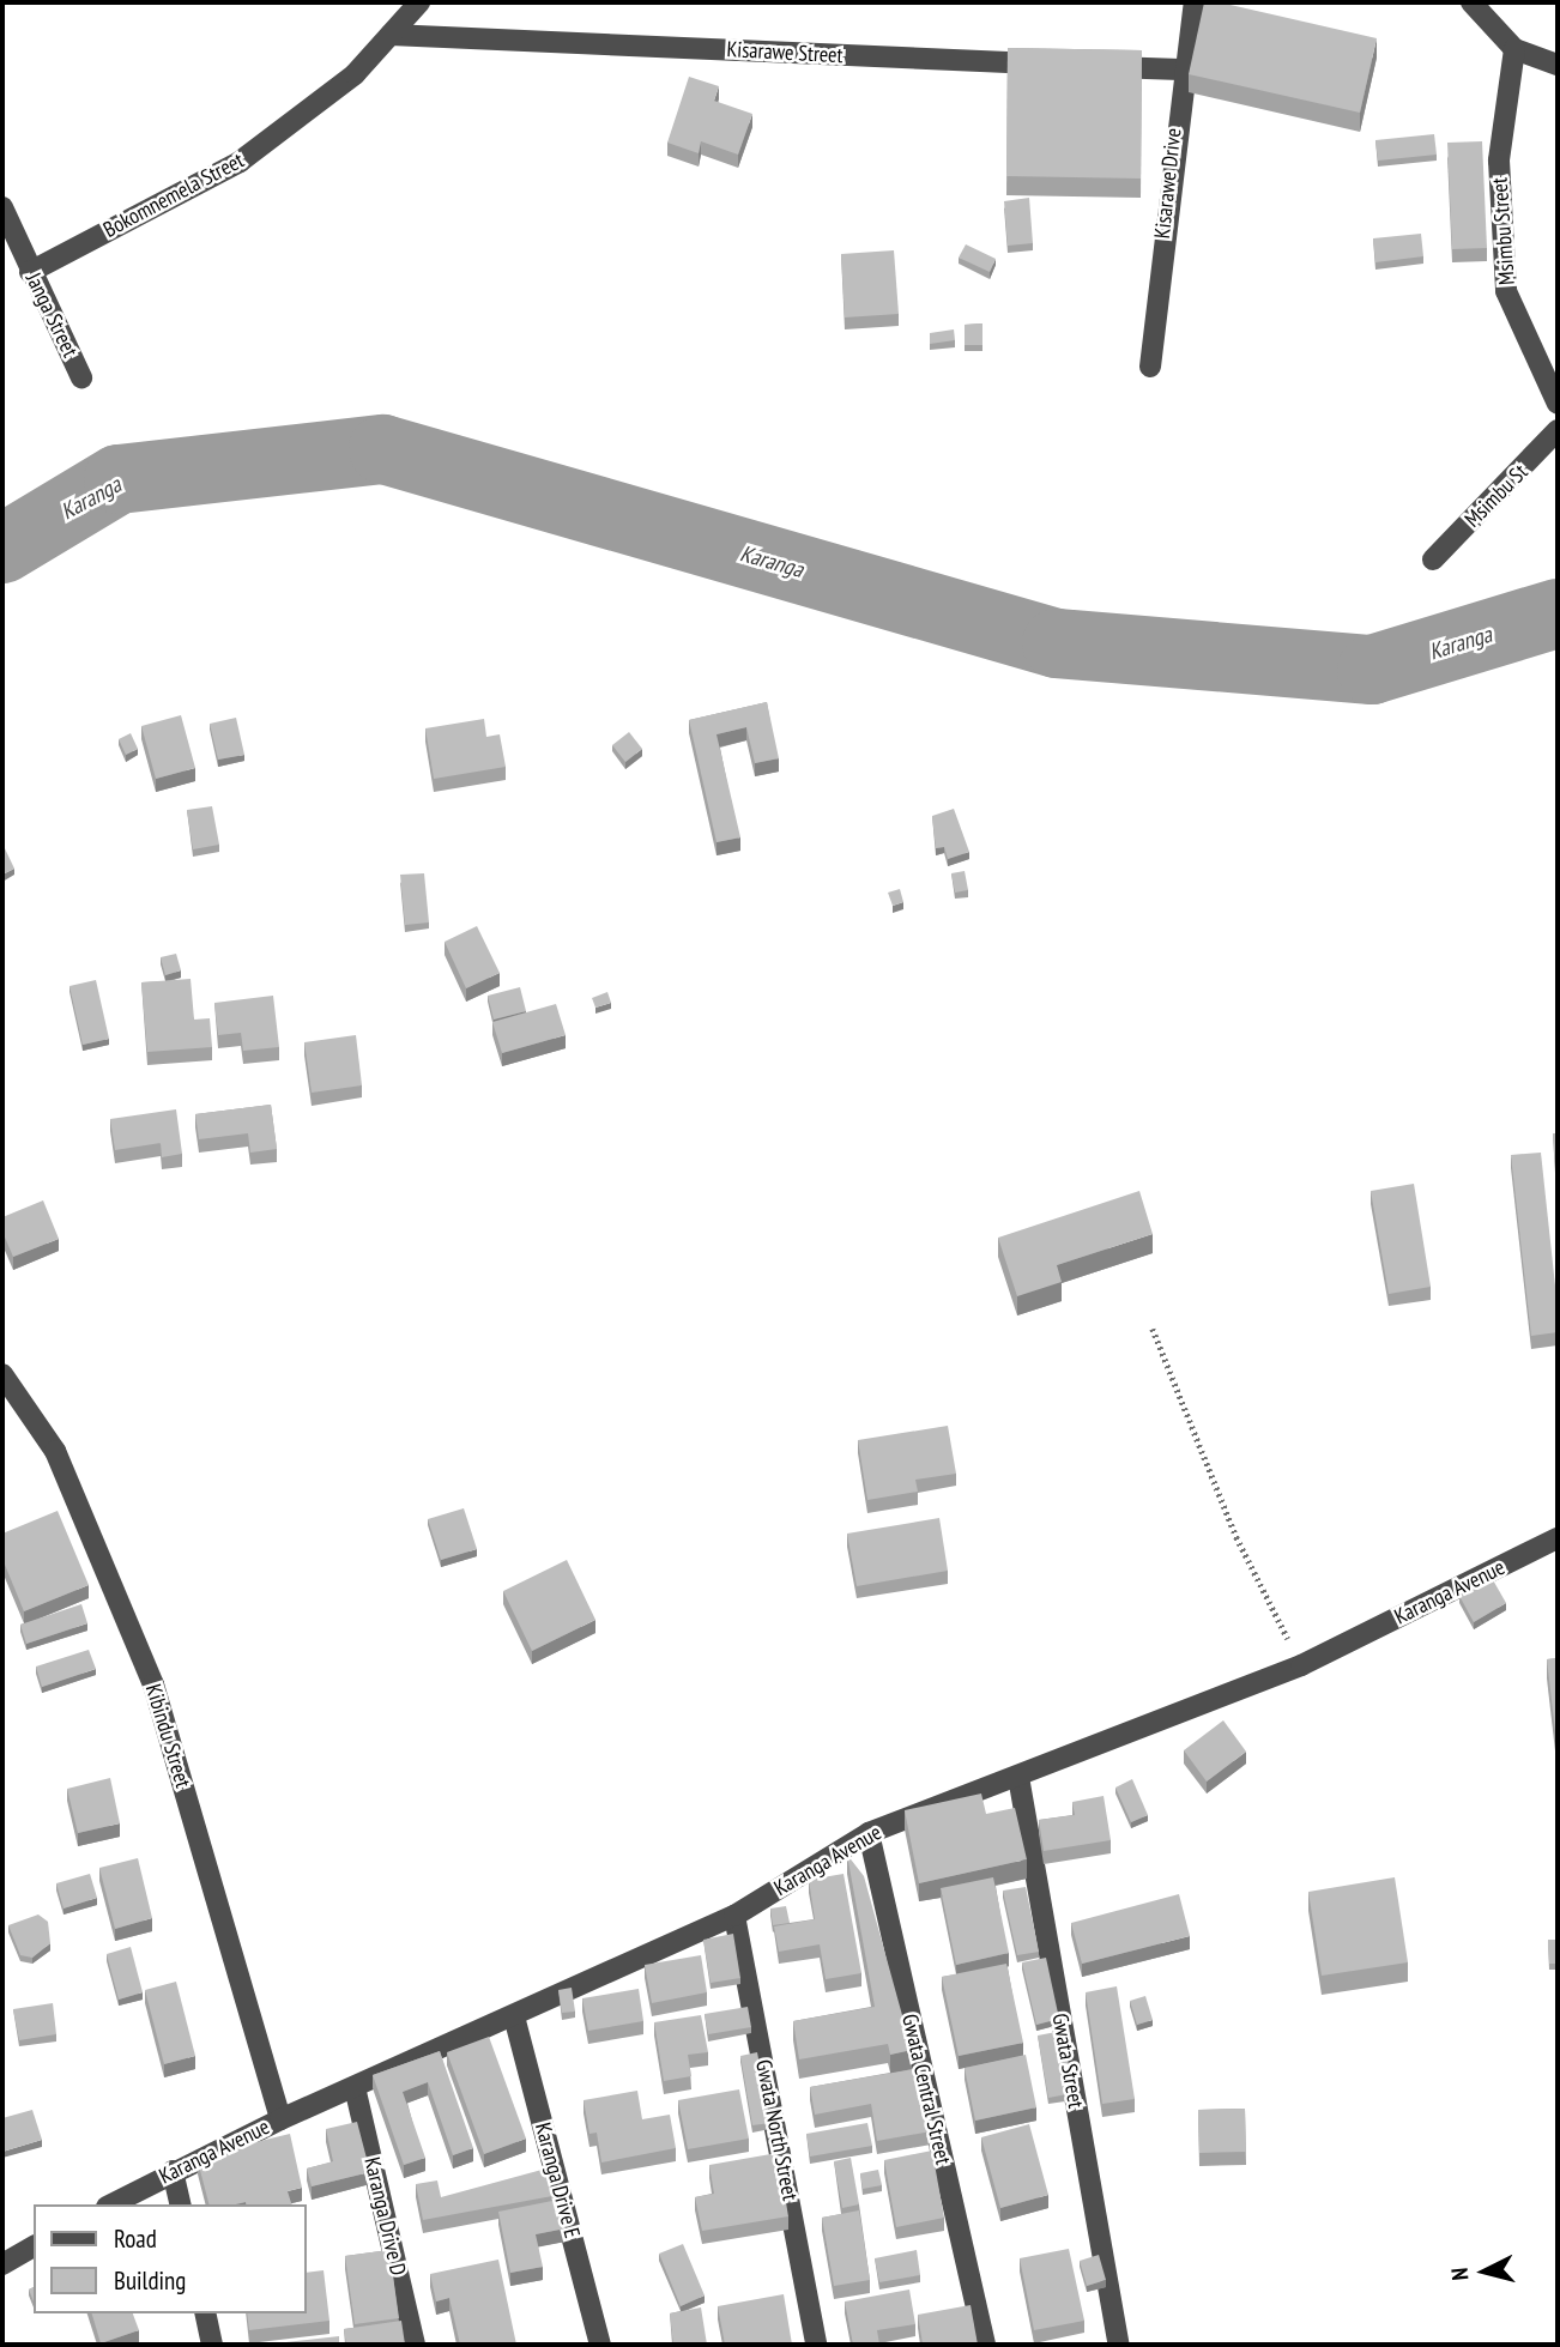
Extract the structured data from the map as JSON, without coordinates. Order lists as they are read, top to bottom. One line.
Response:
{"streets":{"street":["Kisarawe Street","Kisarawe Drive","Bokomnemela Street","Msimbu Street","Janga Street","Msimbu St","Karanga Avenue","Kibindu Street","Gwata Street","Gwata Central Street","Gwata North Street","Karanga Drive E","Karanga Drive D"]},"crossings":[["Kisarawe Street","Kisarawe Drive"],["Kisarawe Street","Bokomnemela Street"],["Bokomnemela Street","Janga Street"],["Karanga Avenue","Kibindu Street"],["Karanga Avenue","Gwata Street"],["Karanga Avenue","Gwata Central Street"],["Karanga Avenue","Gwata North Street"],["Karanga Avenue","Karanga Drive E"],["Karanga Avenue","Karanga Drive D"]],"water":["Karanga"],"legend":["Road","Building"],"north":"left"}
